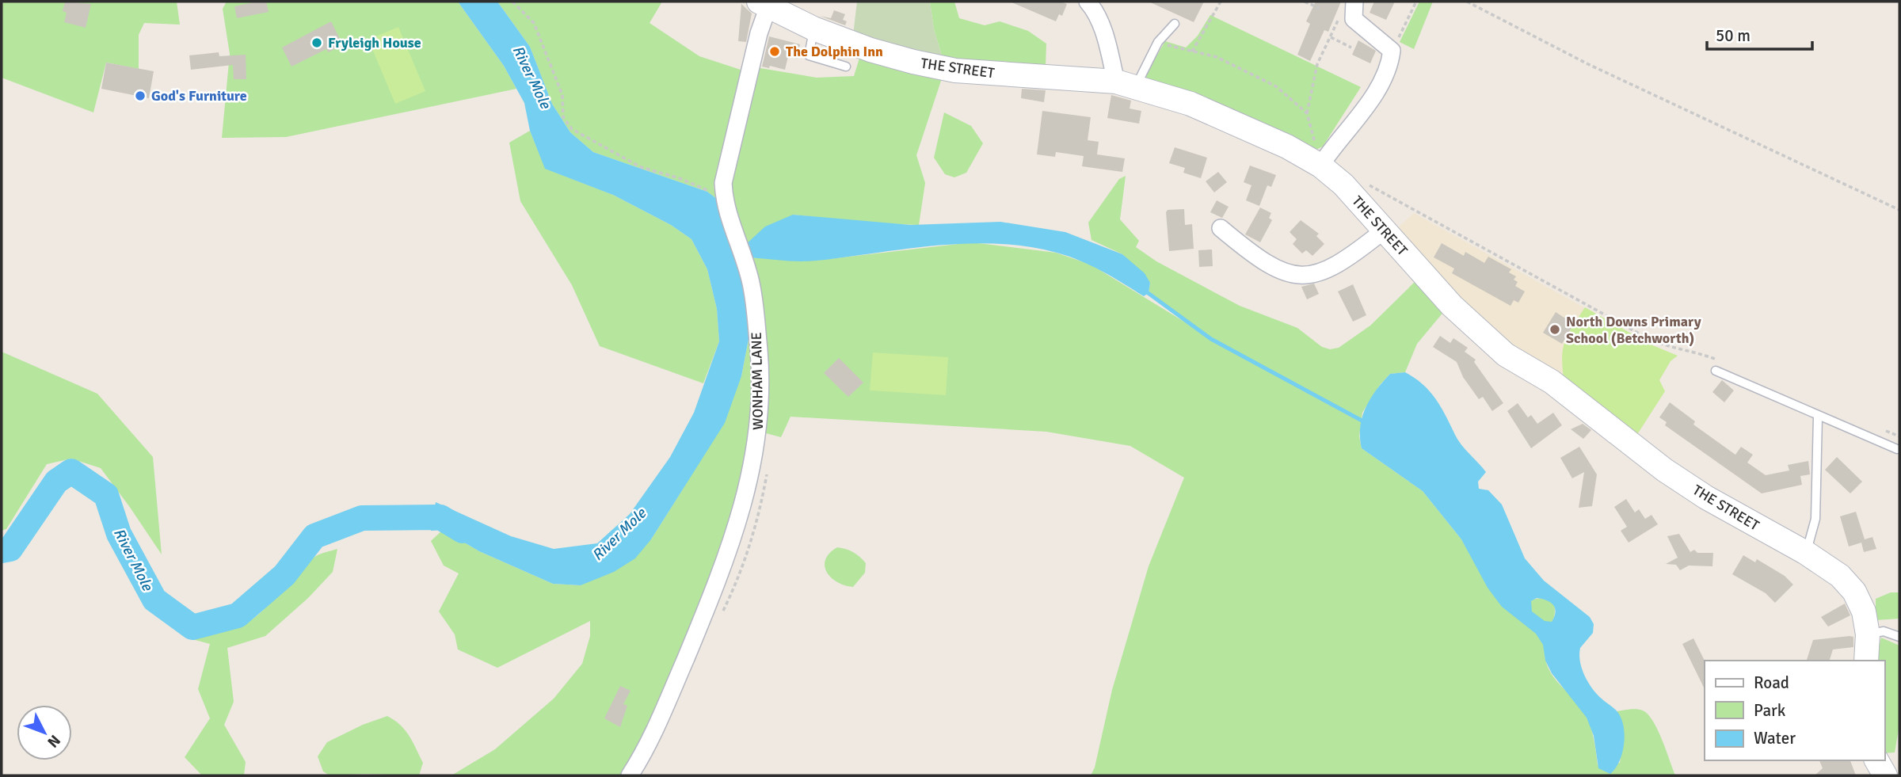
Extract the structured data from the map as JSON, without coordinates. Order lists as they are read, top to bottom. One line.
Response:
{"streets":{"street":["THE STREET","WONHAM LANE"]},"crossings":[["THE STREET","WONHAM LANE"]],"water":["River Mole"],"places":["Fryleigh House","The Dolphin Inn","God's Furniture","North Downs Primary School (Betchworth)"],"legend":["Road","Park","Water"],"scale_bar":"50 m","north":"bottom right"}
